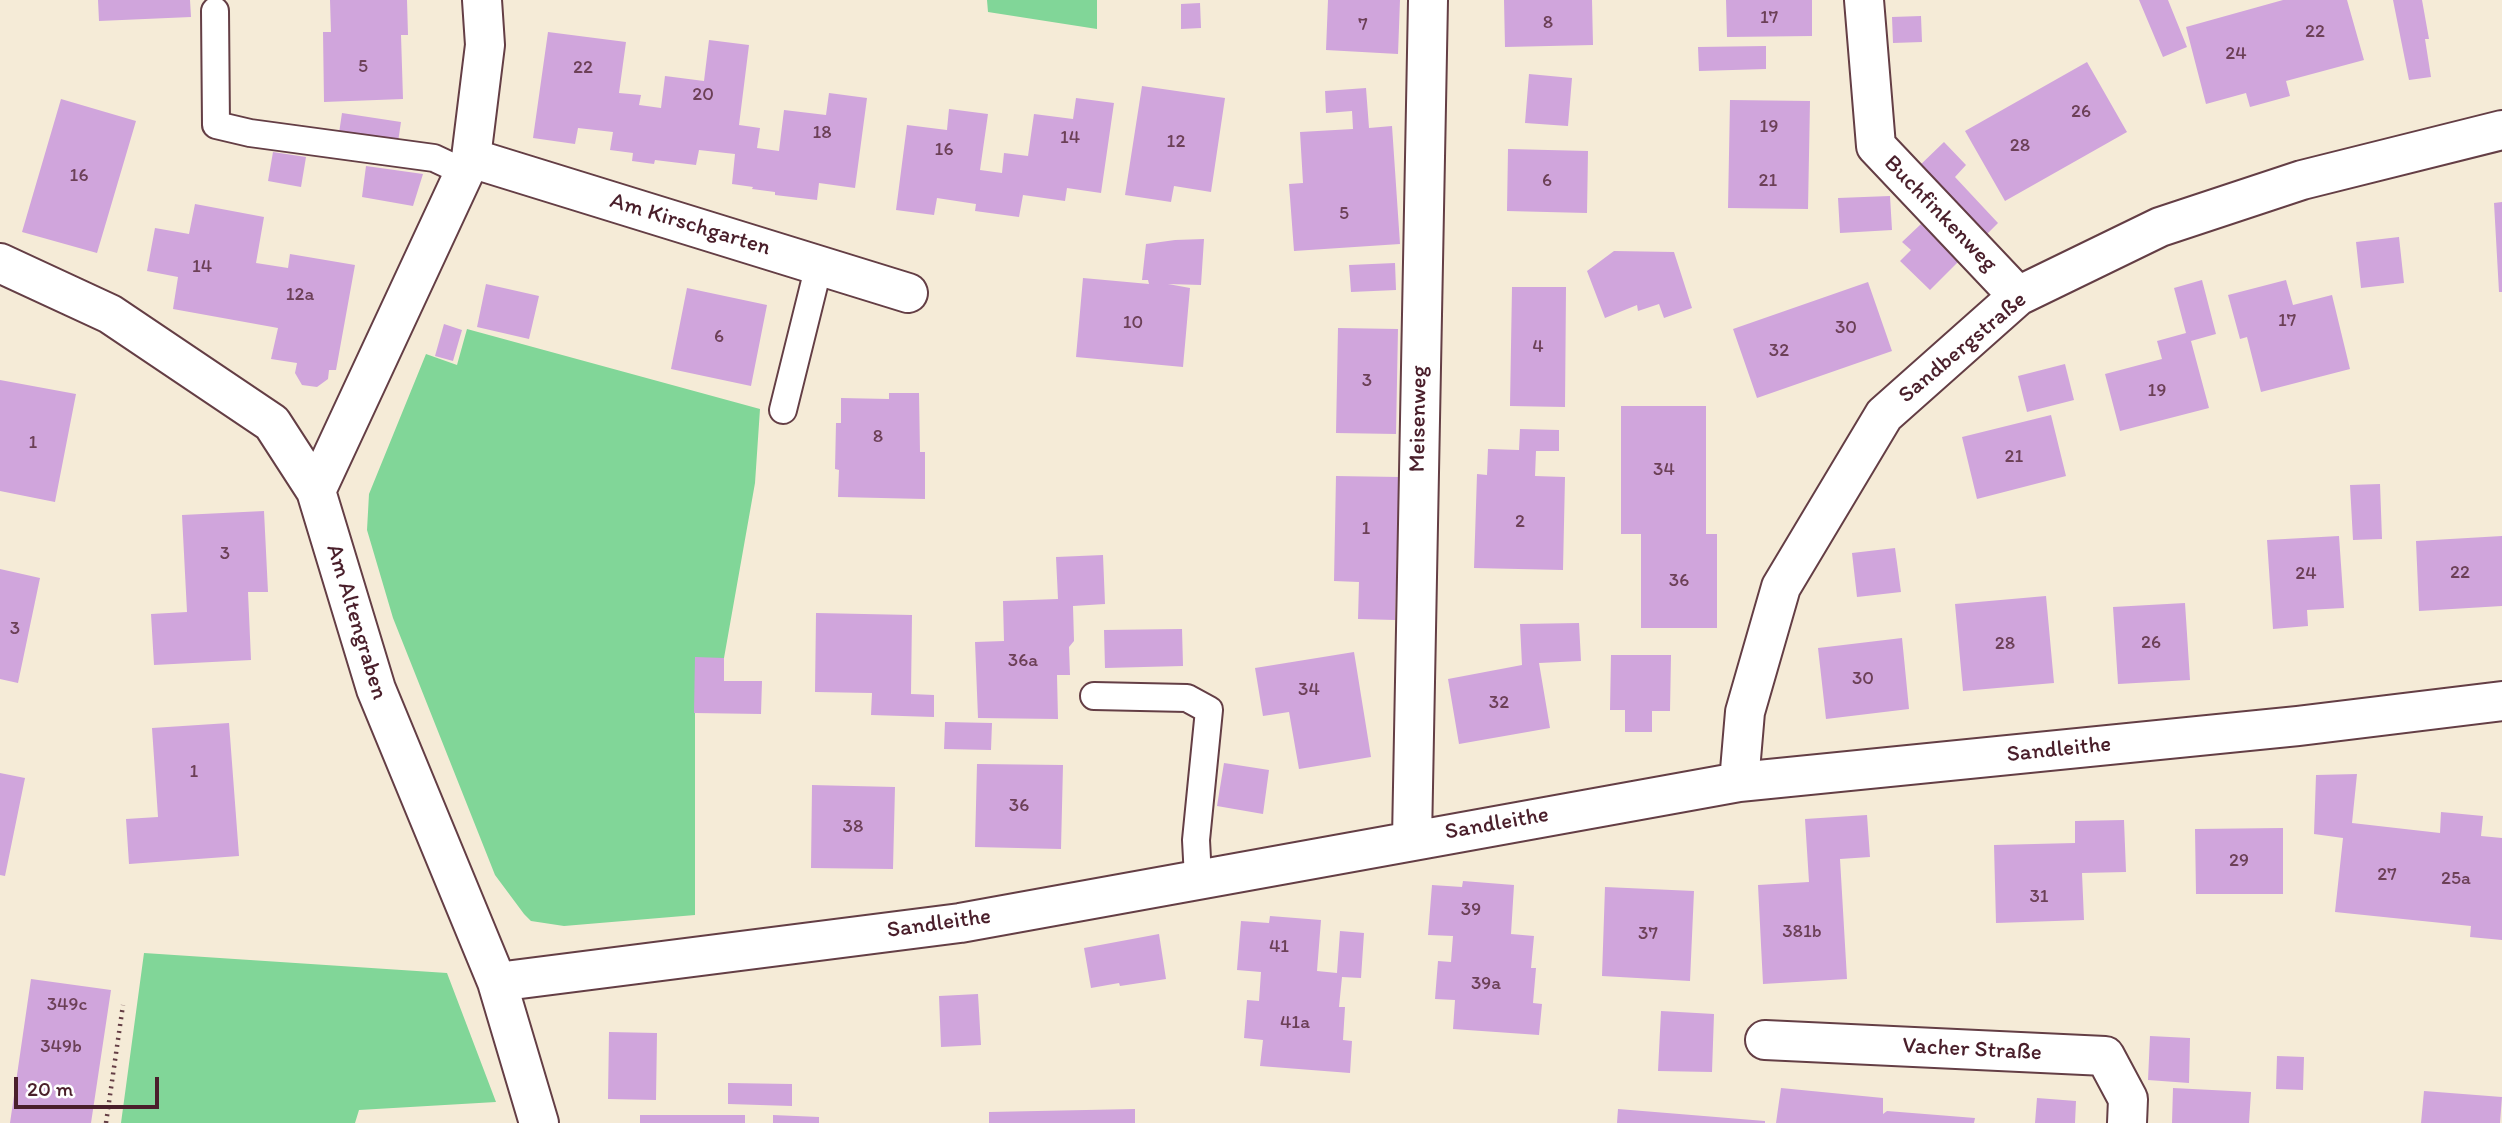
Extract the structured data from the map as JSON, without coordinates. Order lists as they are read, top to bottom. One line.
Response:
{"streets":{"street":["Buchfinkenweg","Am Kirschgarten","Sandbergstraße","Meisenweg","Am Altengraben","Sandleithe","Vacher Straße"]},"crossings":[["Buchfinkenweg","Sandbergstraße"],["Sandbergstraße","Sandleithe"],["Meisenweg","Sandleithe"],["Am Altengraben","Sandleithe"]],"house_numbers":["17","8","7","22","24","5","22","20","26","19","18","14","12","28","16","16","6","21","5","14","12a","17","10","30","6","4","32","3","19","8","1","21","34","2","1","3","22","24","36","3","26","28","36a","30","34","32","1","36","38","29","27","25a","31","39","381b","37","41","39a","349c","41a","349b"],"scale_bar":"20 m"}
